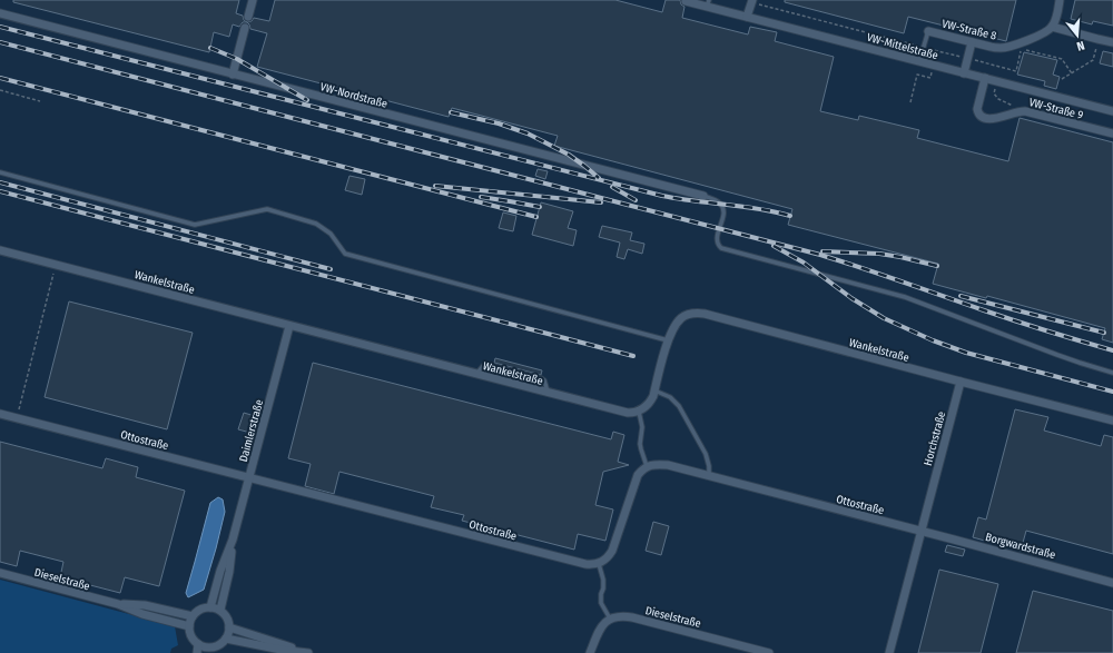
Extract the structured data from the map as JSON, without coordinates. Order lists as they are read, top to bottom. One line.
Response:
{"streets":{"street":["VW-Straße 8","VW-Mittelstraße","VW-Nordstraße","VW-Straße 9","Wankelstraße","Daimlerstraße","Horchstraße","Ottostraße","Borgwardstraße","Dieselstraße"]},"crossings":[["VW-Mittelstraße","VW-Straße 9"],["Wankelstraße","Daimlerstraße"],["Wankelstraße","Horchstraße"],["Daimlerstraße","Ottostraße"],["Daimlerstraße","Dieselstraße"],["Horchstraße","Ottostraße"],["Horchstraße","Borgwardstraße"],["Ottostraße","Borgwardstraße"]],"north":"bottom"}
